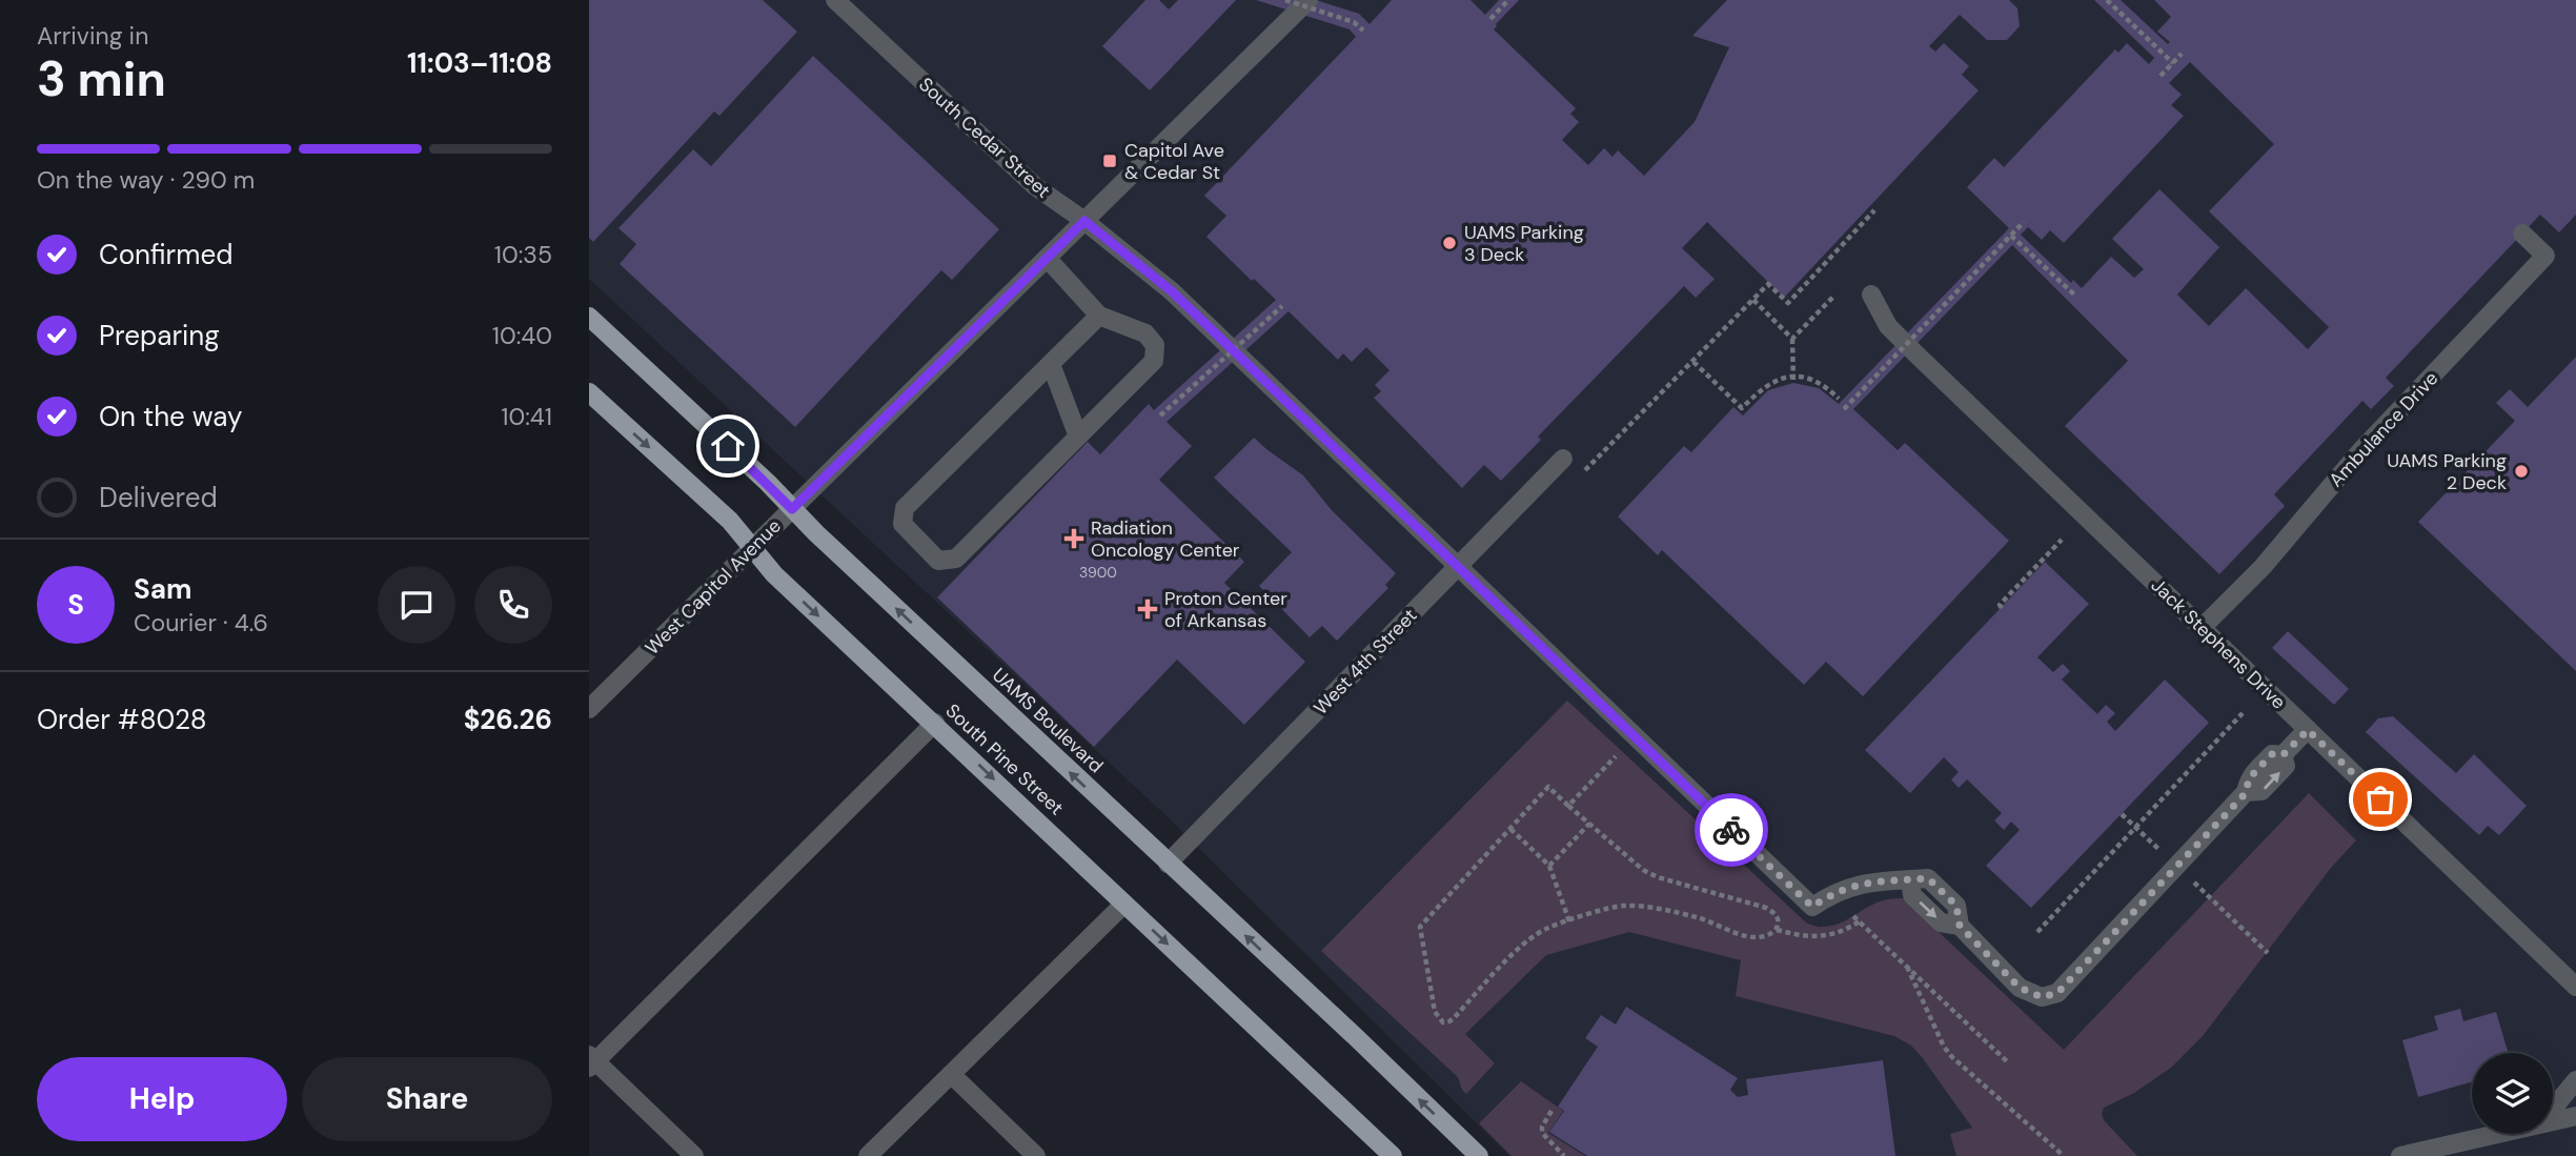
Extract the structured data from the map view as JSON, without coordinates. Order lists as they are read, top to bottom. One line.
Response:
{"streets":{"main road":["UAMS Boulevard","South Pine Street"],"street":["South Cedar Street","Ambulance Drive","West Capitol Avenue","Jack Stephens Drive","West 4th Street"]},"crossings":[["South Cedar Street","West Capitol Avenue"],["South Cedar Street","Jack Stephens Drive"],["South Cedar Street","West 4th Street"],["Ambulance Drive","Jack Stephens Drive"],["West Capitol Avenue","UAMS Boulevard"],["West Capitol Avenue","South Pine Street"],["West 4th Street","UAMS Boulevard"]],"one_way":["UAMS Boulevard","South Pine Street"],"places":{"transit":["Capitol Ave & Cedar St"],"other":["UAMS Parking 3 Deck","UAMS Parking 2 Deck"],"health":["Radiation Oncology Center","Proton Center of Arkansas"]},"house_numbers":["3900"],"page":{"heading":["3 min","Arriving in","11:03–11:08"],"panel":["Sam","Courier · 4.6","Order #8028","$26.26"],"bar":"On the way · 290 m","list":[["Confirmed","10:35"],["Preparing","10:40"],["On the way","10:41"],"Delivered"],"round":"S","buttons":["Help","Share"]}}
